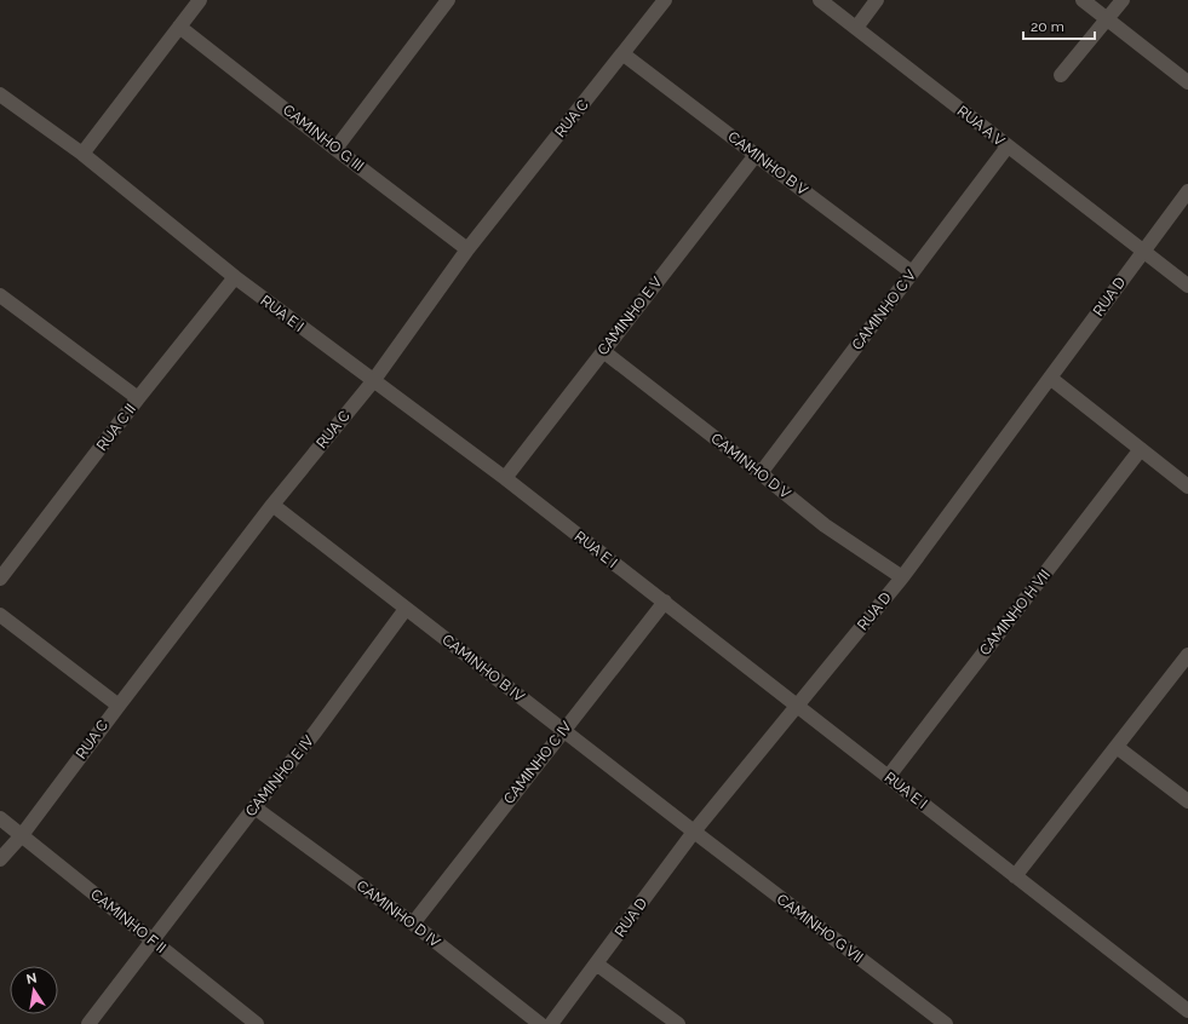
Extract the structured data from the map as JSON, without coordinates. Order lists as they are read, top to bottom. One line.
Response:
{"streets":{"street":["RUA C","RUA A V","CAMINHO G III","CAMINHO B V","RUA D","CAMINHO C V","RUA E I","CAMINHO E V","RUA C II","CAMINHO D V","CAMINHO H VII","CAMINHO B IV","CAMINHO C IV","CAMINHO E IV","CAMINHO D IV","CAMINHO F II","CAMINHO G VII"]},"crossings":[["RUA C","CAMINHO G III"],["RUA C","CAMINHO B V"],["RUA C","RUA E I"],["RUA C","CAMINHO B IV"],["RUA C","CAMINHO F II"],["RUA A V","RUA D"],["RUA A V","CAMINHO C V"],["CAMINHO B V","CAMINHO C V"],["CAMINHO B V","CAMINHO E V"],["RUA D","RUA E I"],["RUA D","CAMINHO D V"],["RUA D","CAMINHO B IV"],["RUA D","CAMINHO G VII"],["CAMINHO C V","CAMINHO D V"],["RUA E I","CAMINHO E V"],["RUA E I","RUA C II"],["RUA E I","CAMINHO H VII"],["RUA E I","CAMINHO C IV"],["CAMINHO E V","CAMINHO D V"],["CAMINHO B IV","CAMINHO C IV"],["CAMINHO B IV","CAMINHO E IV"],["CAMINHO B IV","CAMINHO G VII"],["CAMINHO C IV","CAMINHO D IV"],["CAMINHO E IV","CAMINHO D IV"],["CAMINHO E IV","CAMINHO F II"]],"scale_bar":"20 m","north":"top"}
